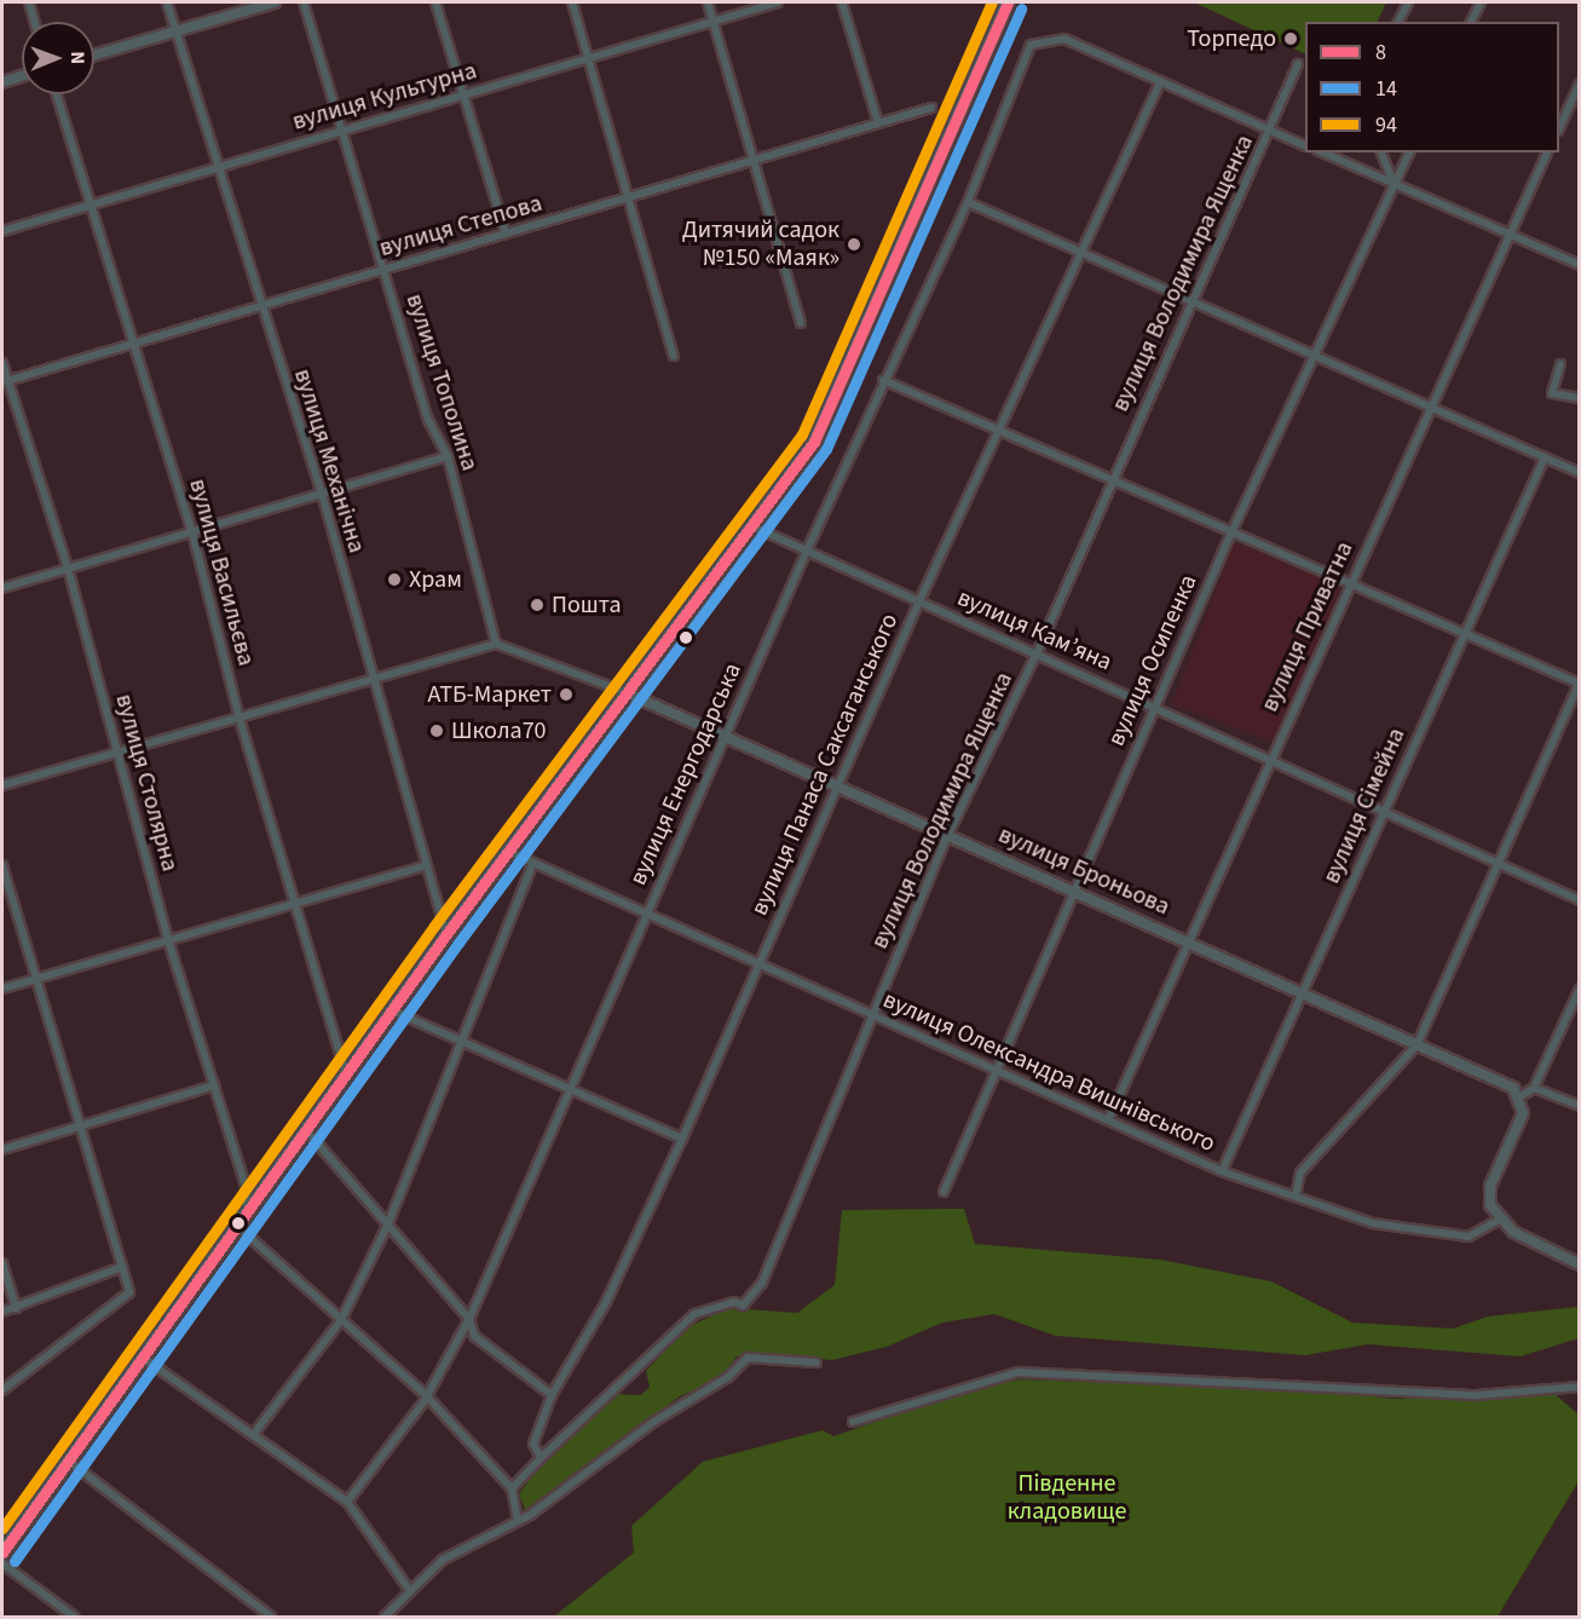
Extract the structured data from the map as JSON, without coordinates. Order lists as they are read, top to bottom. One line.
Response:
{"streets":{"street":["вулиця Культурна","вулиця Степова","вулиця Володимира Ященка","вулиця Тополина","вулиця Механічна","вулиця Васильєва","вулиця Приватна","вулиця Кам’яна","вулиця Осипенка","вулиця Панаса Саксаганського","вулиця Енергодарська","вулиця Столярна","вулиця Сімейна","вулиця Броньова","вулиця Олександра Вишнівського"]},"crossings":[["вулиця Культурна","вулиця Тополина"],["вулиця Культурна","вулиця Механічна"],["вулиця Культурна","вулиця Васильєва"],["вулиця Степова","вулиця Тополина"],["вулиця Степова","вулиця Механічна"],["вулиця Степова","вулиця Васильєва"],["вулиця Степова","вулиця Столярна"],["вулиця Володимира Ященка","вулиця Кам’яна"],["вулиця Володимира Ященка","вулиця Панаса Саксаганського"],["вулиця Володимира Ященка","вулиця Броньова"],["вулиця Володимира Ященка","вулиця Олександра Вишнівського"],["вулиця Приватна","вулиця Кам’яна"],["вулиця Приватна","вулиця Броньова"],["вулиця Приватна","вулиця Олександра Вишнівського"],["вулиця Кам’яна","вулиця Осипенка"],["вулиця Кам’яна","вулиця Панаса Саксаганського"],["вулиця Кам’яна","вулиця Енергодарська"],["вулиця Кам’яна","вулиця Сімейна"],["вулиця Осипенка","вулиця Броньова"],["вулиця Осипенка","вулиця Олександра Вишнівського"],["вулиця Панаса Саксаганського","вулиця Енергодарська"],["вулиця Панаса Саксаганського","вулиця Броньова"],["вулиця Панаса Саксаганського","вулиця Олександра Вишнівського"],["вулиця Енергодарська","вулиця Броньова"],["вулиця Енергодарська","вулиця Олександра Вишнівського"],["вулиця Сімейна","вулиця Броньова"],["вулиця Сімейна","вулиця Олександра Вишнівського"]],"parks":["Південне кладовище"],"places":["Торпедо","Дитячий садок №150 «Маяк»","Храм","Пошта","АТБ-Маркет","Школа70"],"lines":["transit line 8","transit line 94","transit line 14"],"legend":["8","14","94"],"north":"right"}
